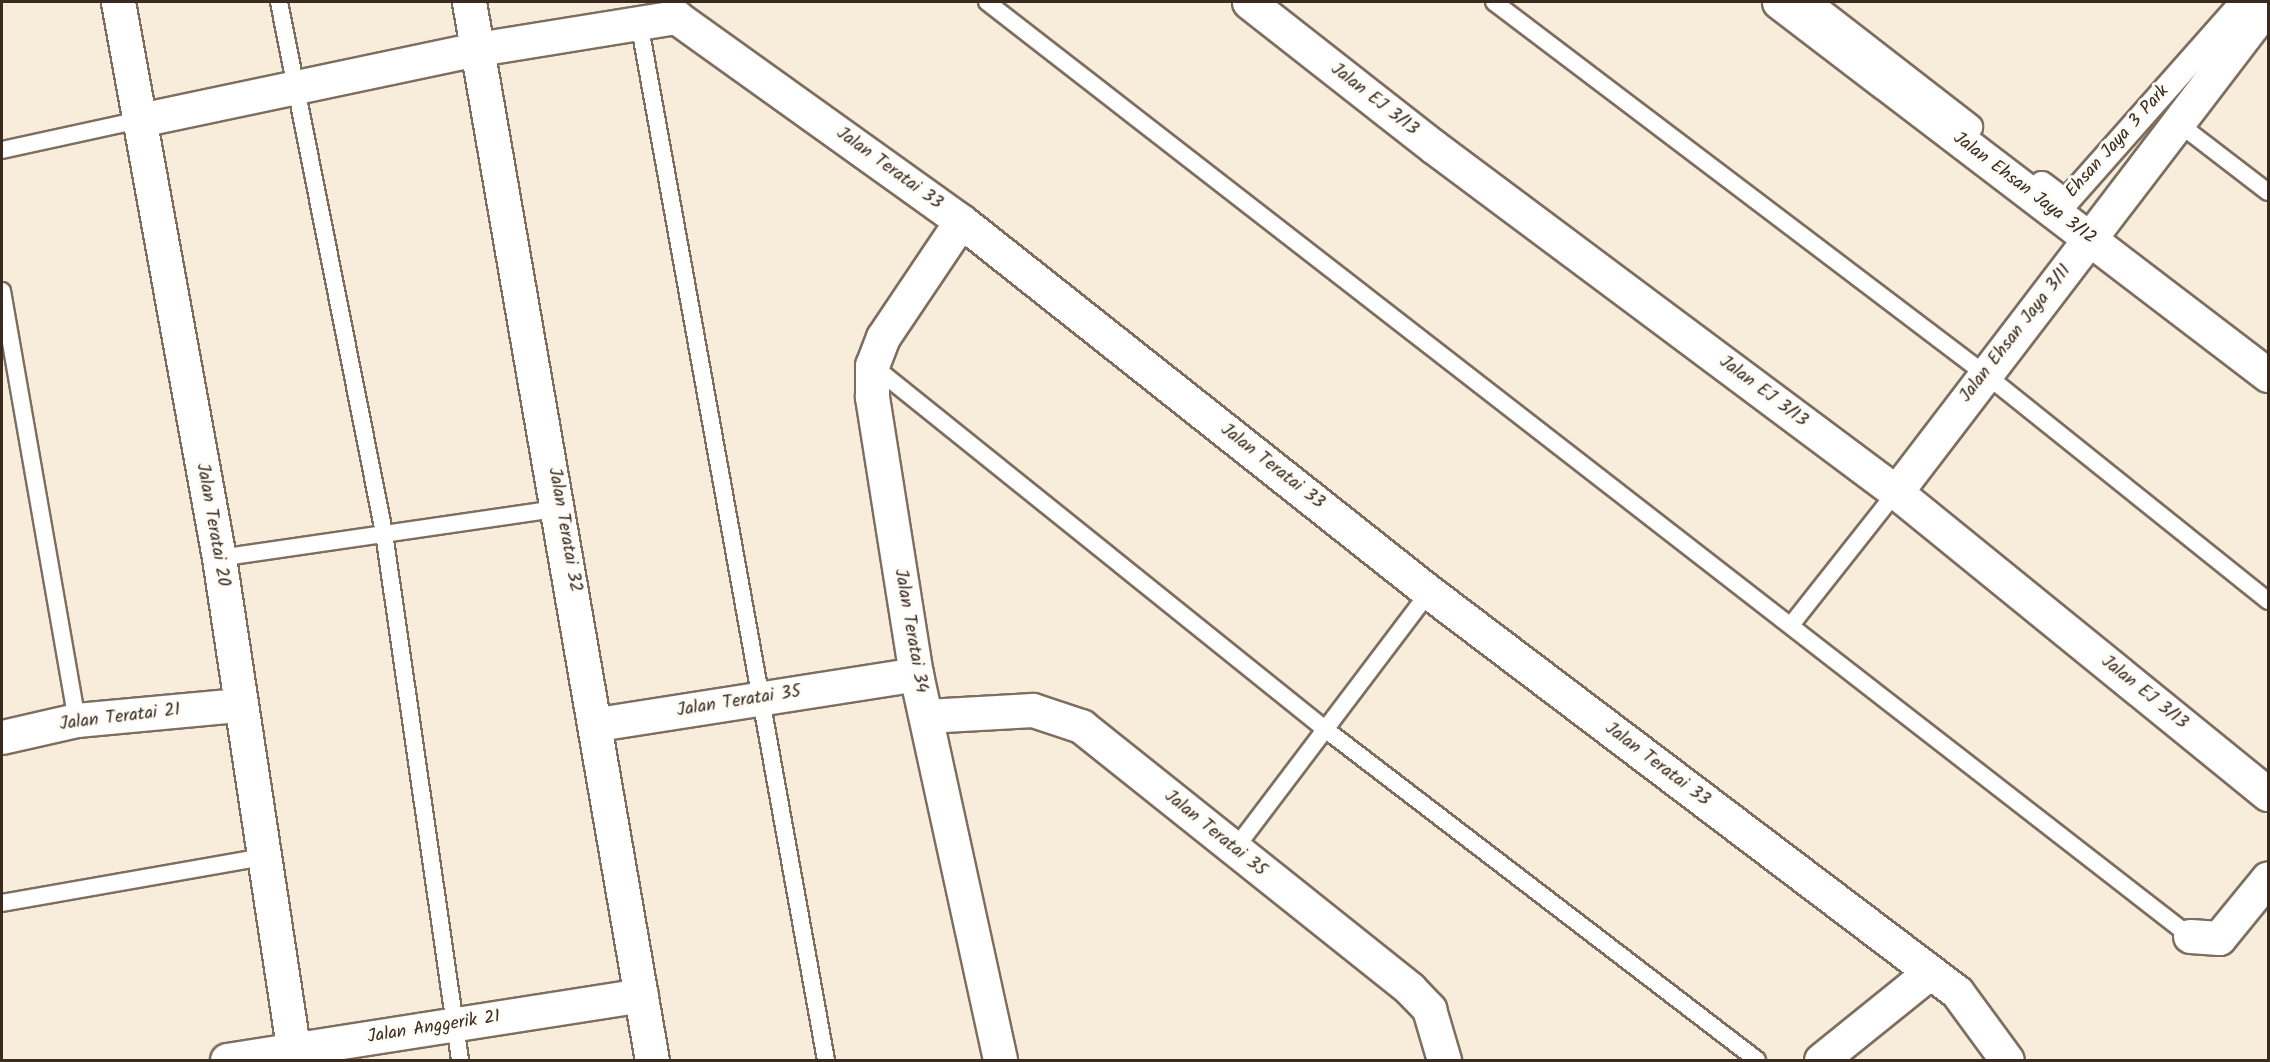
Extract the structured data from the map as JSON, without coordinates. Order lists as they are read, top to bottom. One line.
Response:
{"streets":{"street":["Jalan EJ 3/13","Ehsan Jaya 3 Park","Jalan Teratai 33","Jalan Ehsan Jaya 3/12","Jalan Ehsan Jaya 3/11","Jalan Teratai 20","Jalan Teratai 32","Jalan Teratai 34","Jalan Teratai 35","Jalan Teratai 21","Jalan Anggerik 21"]},"crossings":[["Jalan EJ 3/13","Jalan Ehsan Jaya 3/11"],["Jalan Teratai 33","Jalan Teratai 20"],["Jalan Teratai 33","Jalan Teratai 32"],["Jalan Teratai 33","Jalan Teratai 34"],["Jalan Ehsan Jaya 3/12","Jalan Ehsan Jaya 3/11"],["Jalan Teratai 20","Jalan Teratai 21"],["Jalan Teratai 20","Jalan Anggerik 21"],["Jalan Teratai 32","Jalan Teratai 35"],["Jalan Teratai 32","Jalan Anggerik 21"],["Jalan Teratai 34","Jalan Teratai 35"]]}
